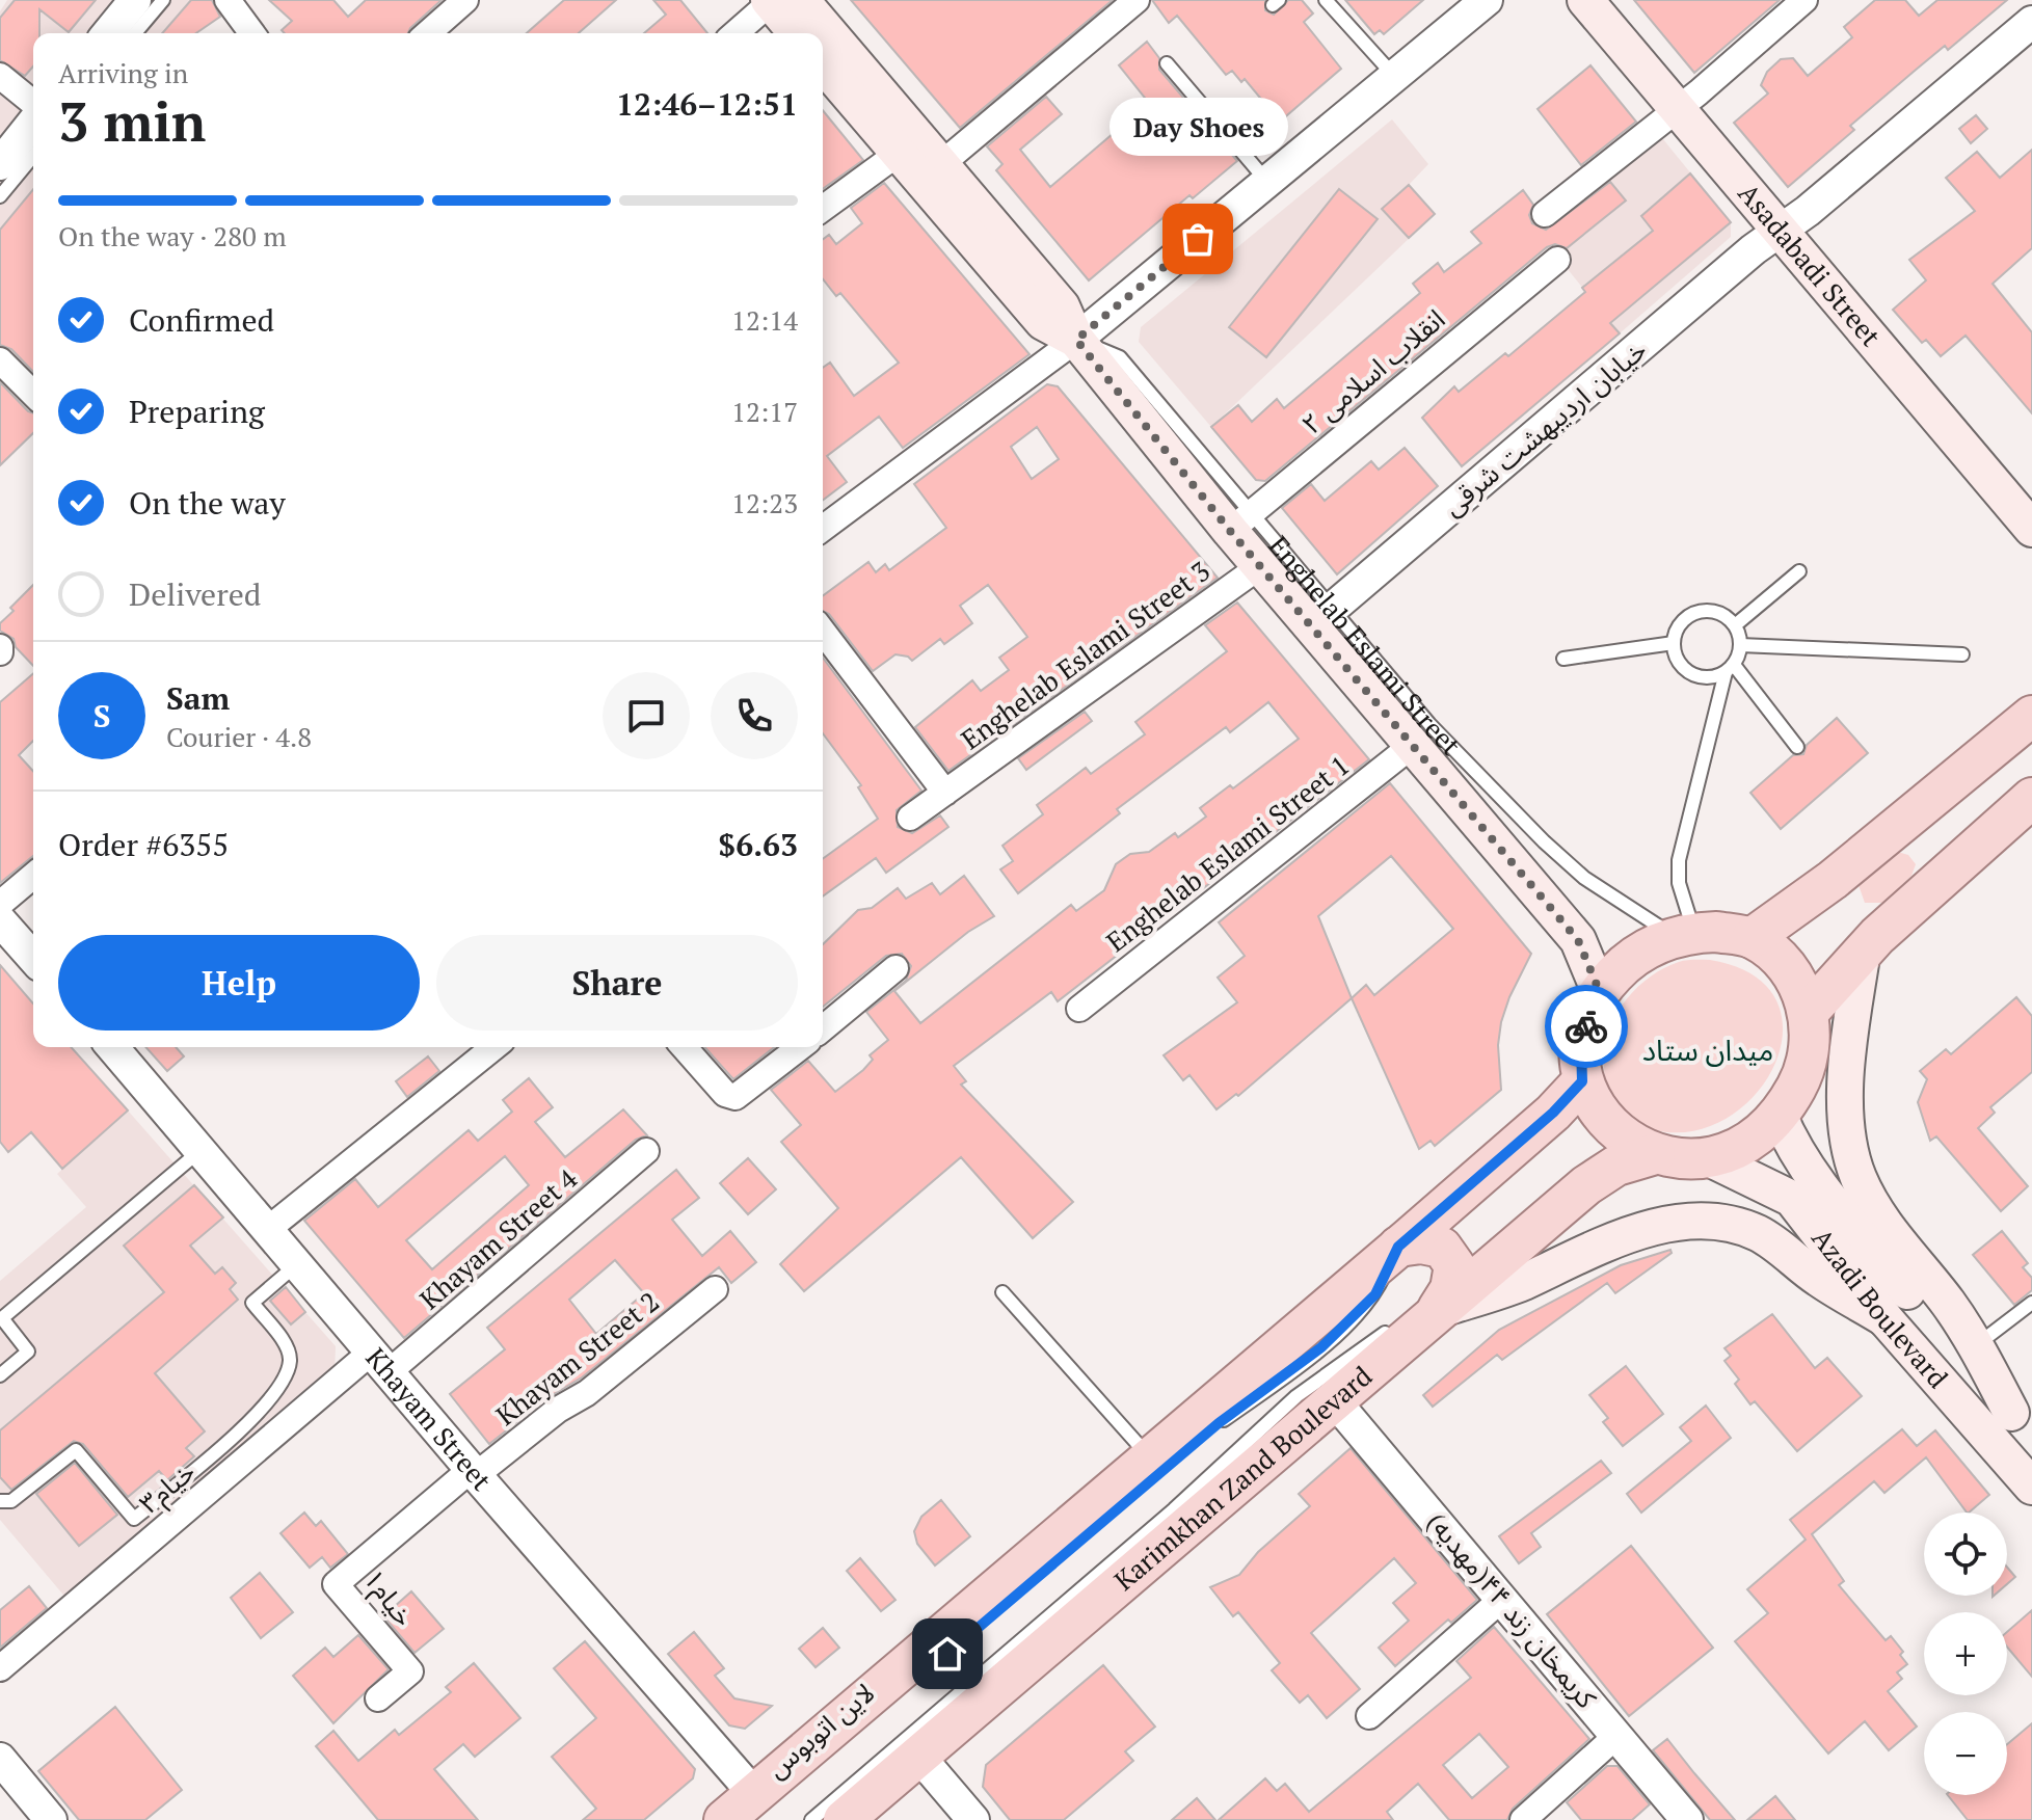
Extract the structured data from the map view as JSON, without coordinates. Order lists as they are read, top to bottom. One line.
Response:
{"streets":{"main road":["Asadabadi Street","Enghelab Eslami Street","Azadi Boulevard","Karimkhan Zand Boulevard"],"street":["۲ انقلاب اسلامی","خیابان اردیبهشت شرقی","Enghelab Eslami Street 3","Enghelab Eslami Street 1","Khayam Street 4","Khayam Street 2","Khayam Street","خیام۳","۱خیام","کریمخان زند ۴۴(مهدیه)"]},"crossings":[["Asadabadi Street","خیابان اردیبهشت شرقی"],["۲ انقلاب اسلامی","Enghelab Eslami Street"],["خیابان اردیبهشت شرقی","Enghelab Eslami Street"],["Enghelab Eslami Street","Enghelab Eslami Street 3"],["Enghelab Eslami Street","Enghelab Eslami Street 1"],["Enghelab Eslami Street","Azadi Boulevard"],["Enghelab Eslami Street","Karimkhan Zand Boulevard"],["Khayam Street 4","Khayam Street"],["Khayam Street 4","خیام۳"],["Azadi Boulevard","Karimkhan Zand Boulevard"],["Khayam Street 2","Khayam Street"],["Khayam Street 2","۱خیام"],["Khayam Street","خیام۳"],["Khayam Street","۱خیام"],["Karimkhan Zand Boulevard","کریمخان زند ۴۴(مهدیه)"]],"districts":["میدان ستاد"],"places":["Day Shoes"],"page":{"heading":["3 min","Arriving in","12:46–12:51"],"panel":["Sam","Courier · 4.8","Order #6355","$6.63"],"bubble":"Day Shoes","bar":"On the way · 280 m","list":[["Confirmed","12:14"],["Preparing","12:17"],["On the way","12:23"],"Delivered"],"round":"S","buttons":["Help","Share"],"map_buttons":["+","−"]}}
